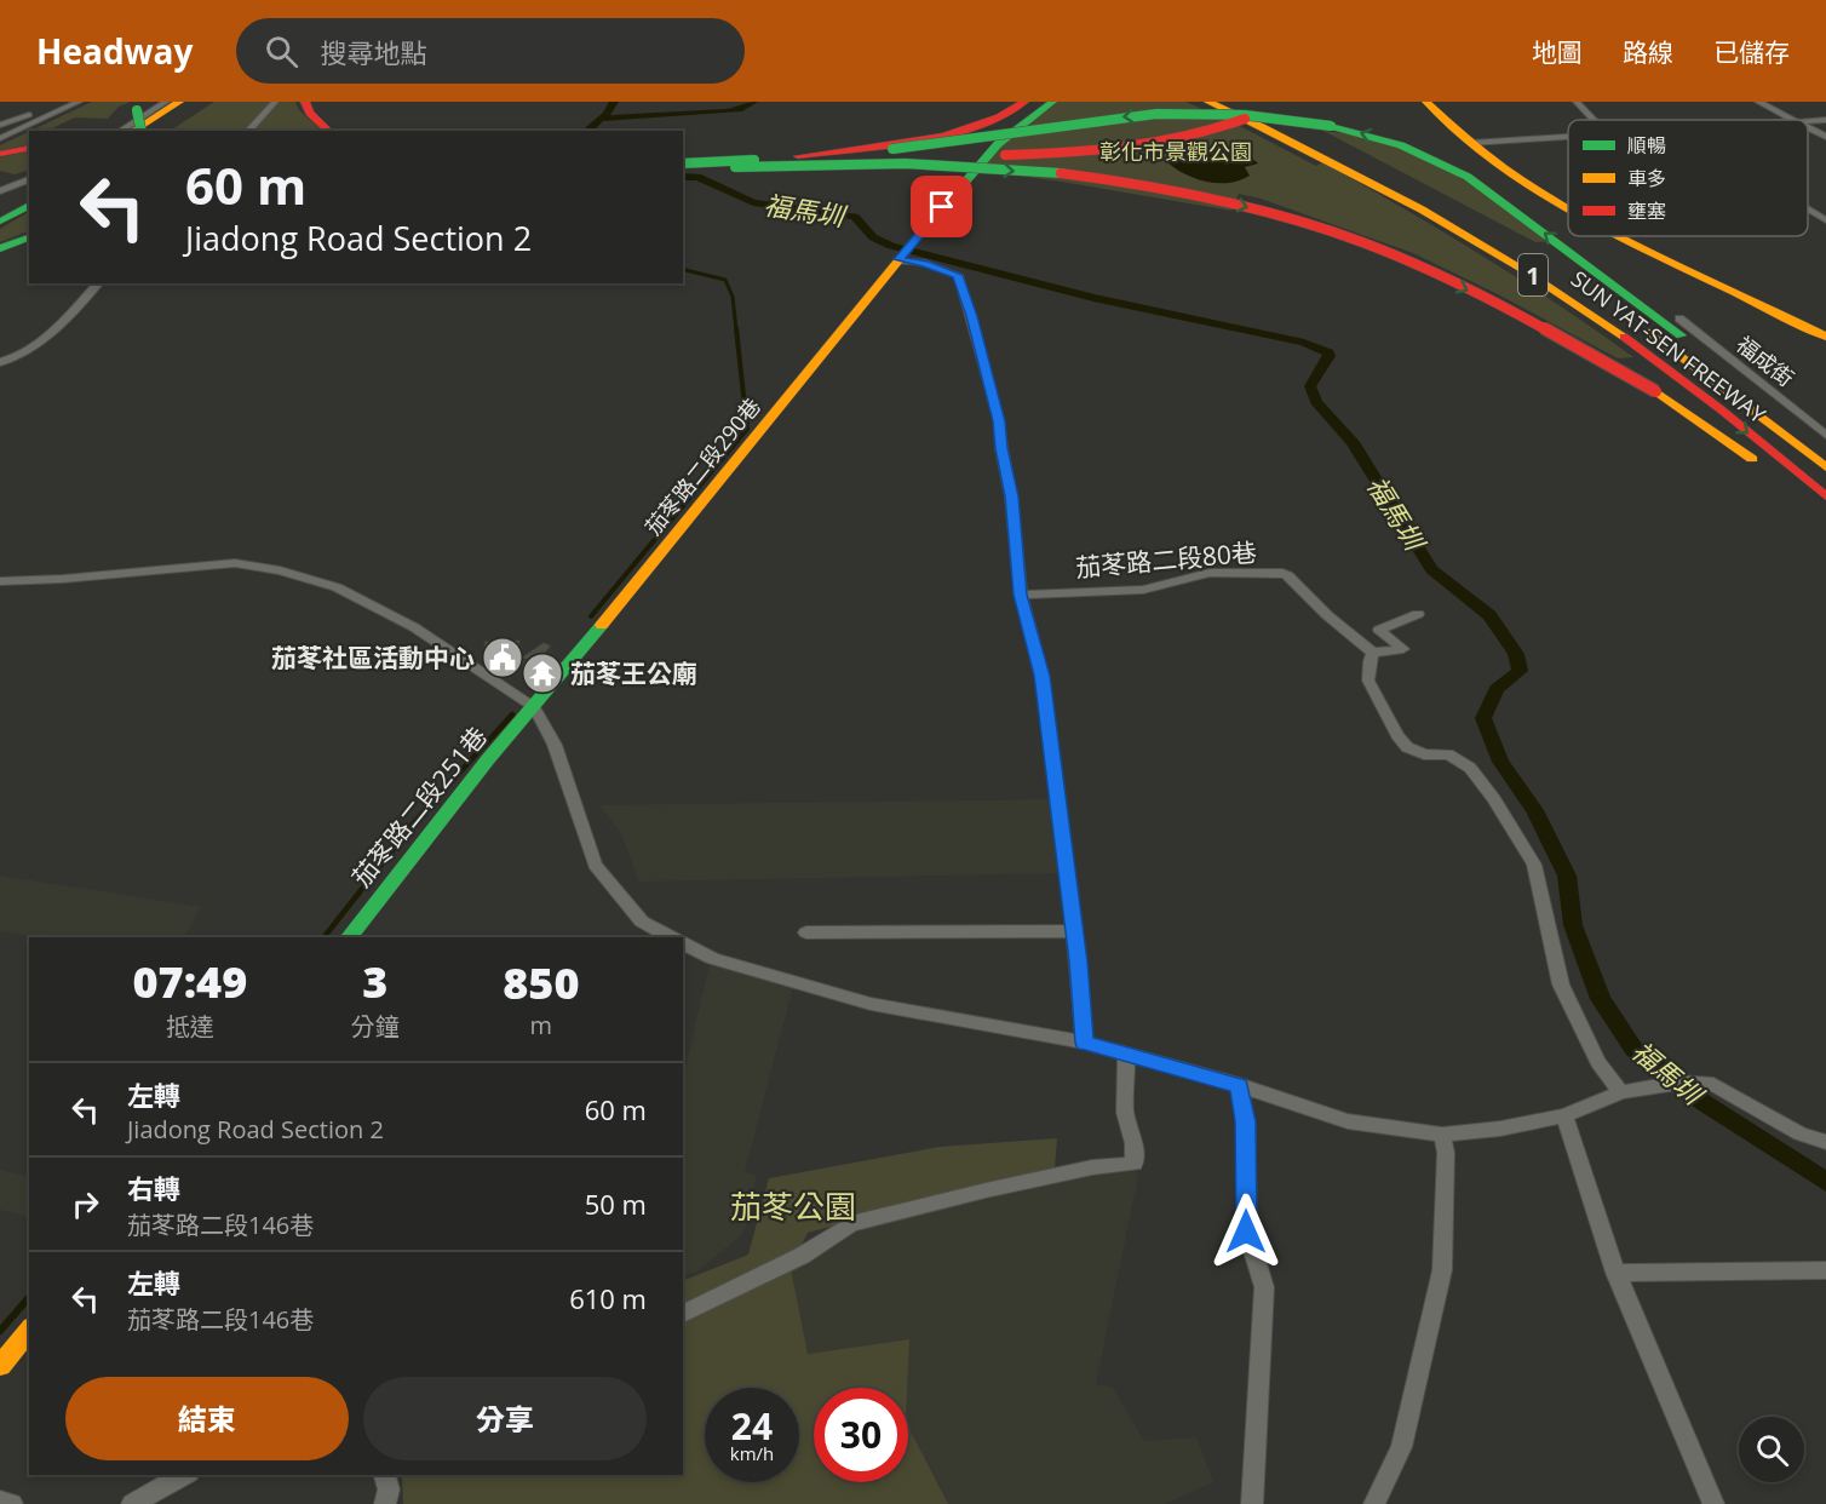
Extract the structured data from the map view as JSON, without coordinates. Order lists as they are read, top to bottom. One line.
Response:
{"streets":{"main road":["1","SUN YAT-SEN FREEWAY","茄苳路二段290巷","茄苳路二段251巷"],"street":["福成街","茄苳路二段80巷"]},"crossings":[["茄苳路二段290巷","茄苳路二段251巷"]],"water":["福馬圳"],"parks":["彰化市景觀公園","茄苳公園"],"places":{"public building":["茄苳社區活動中心"],"temple":["茄苳王公廟"]},"legend":["順暢","車多","壅塞"],"page":{"header":"Headway","search":"搜尋地點","nav":["地圖","路線","已儲存"],"turn":["60 m","Jiadong Road Section 2"],"eta":["07:49","抵達","3","分鐘","850","m"],"list":[{"name":"左轉","note":"Jiadong Road Section 2","value":"60 m"},{"name":"右轉","note":"茄苳路二段146巷","value":"50 m"},{"name":"左轉","note":"茄苳路二段146巷","value":"610 m"}],"buttons":["結束","分享"],"speed":"24 km/h","limit":"30"}}
